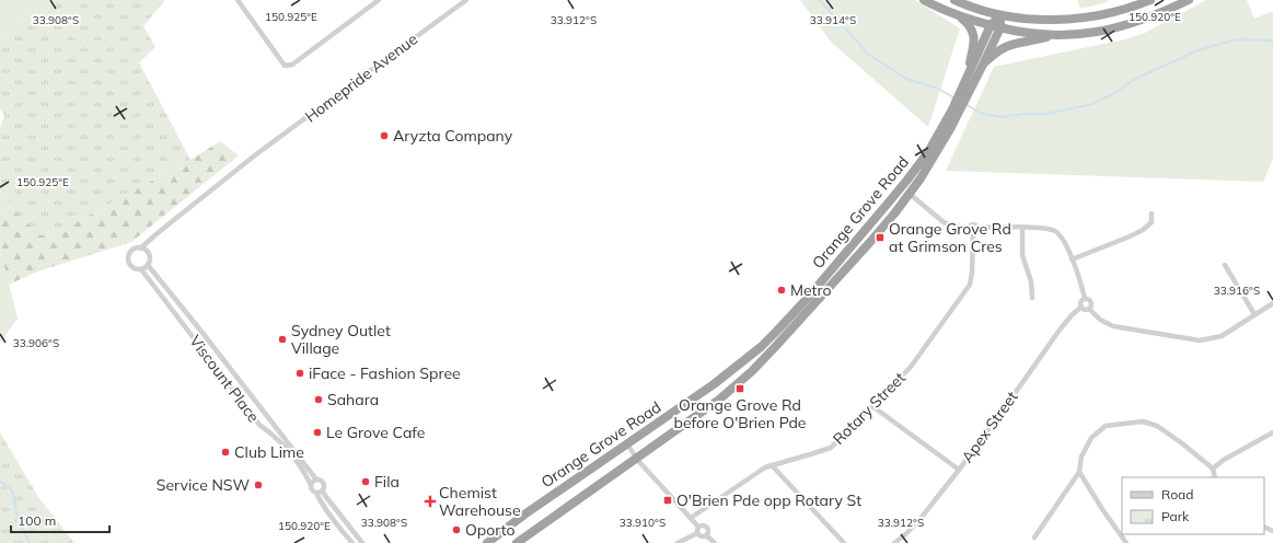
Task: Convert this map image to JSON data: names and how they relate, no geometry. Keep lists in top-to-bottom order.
{
  "streets": {
    "highway": ["Orange Grove Road"],
    "street": [
      "Homepride Avenue",
      "Viscount Place",
      "Rotary Street",
      "Apex Street"
    ]
  },
  "crossings": [
    ["Homepride Avenue", "Viscount Place"]
  ],
  "places": {
    "other": [
      "Aryzta Company",
      "Metro",
      "Sydney Outlet Village",
      "iFace - Fashion Spree",
      "Sahara",
      "Le Grove Cafe",
      "Club Lime",
      "Fila",
      "Service NSW",
      "Oporto"
    ],
    "transit": ["Orange Grove Rd at Grimson Cres", "Orange Grove Rd before O'Brien Pde", "O'Brien Pde opp Rotary St"],
    "health": ["Chemist Warehouse"]
  },
  "legend": ["Road", "Park"],
  "scale_bar": "100 m",
  "coordinates": [
    "150.925°E",
    "150.920°E",
    "33.908°S",
    "33.912°S",
    "33.914°S",
    "33.916°S",
    "33.906°S",
    "33.910°S"
  ]
}
